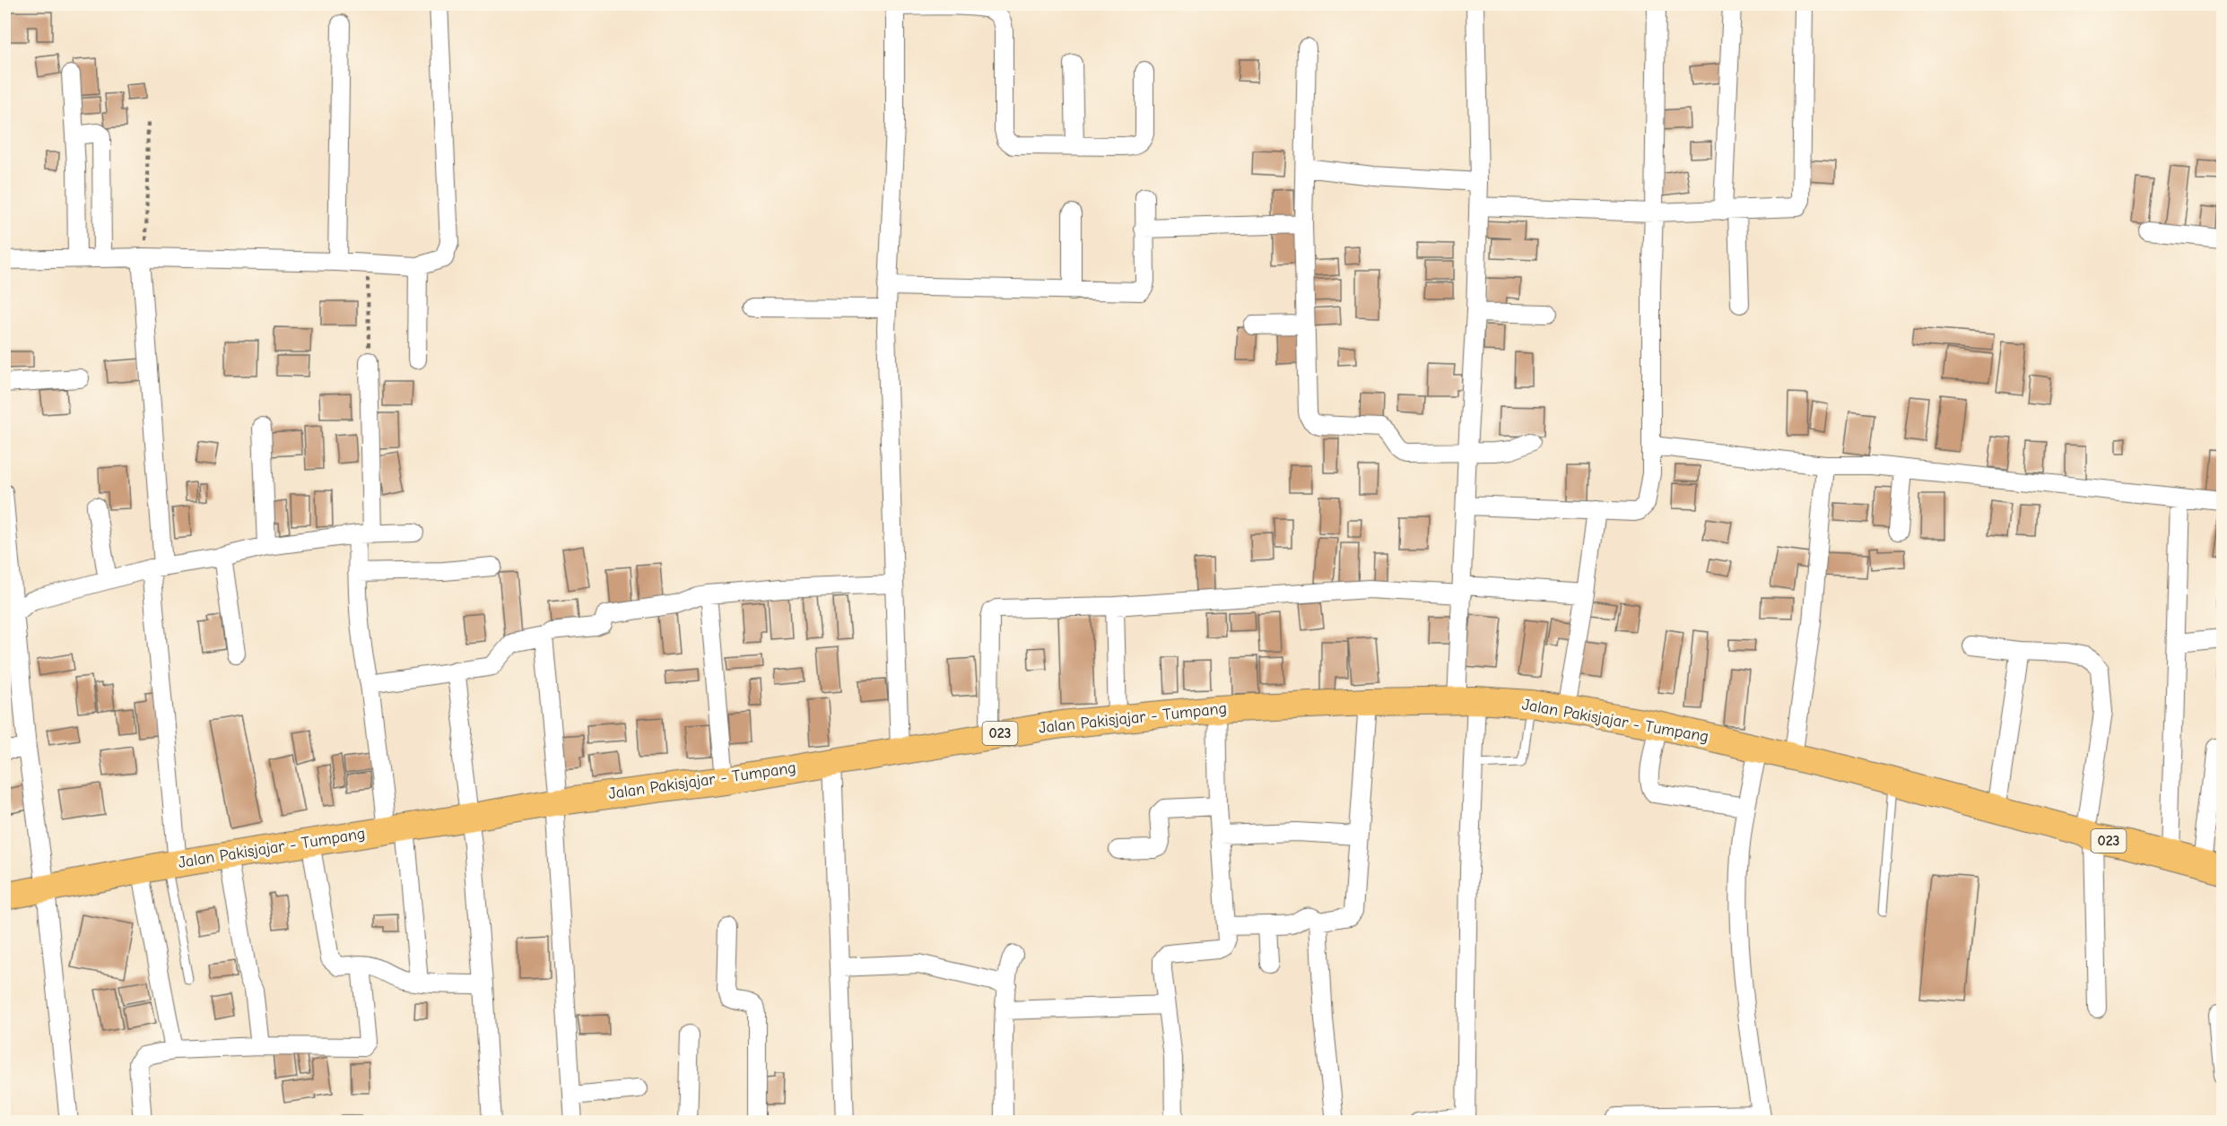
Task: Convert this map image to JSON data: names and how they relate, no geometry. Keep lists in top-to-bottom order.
{
  "streets": {
    "main road": ["Jalan Pakisjajar - Tumpang", "023"]
  }
}
